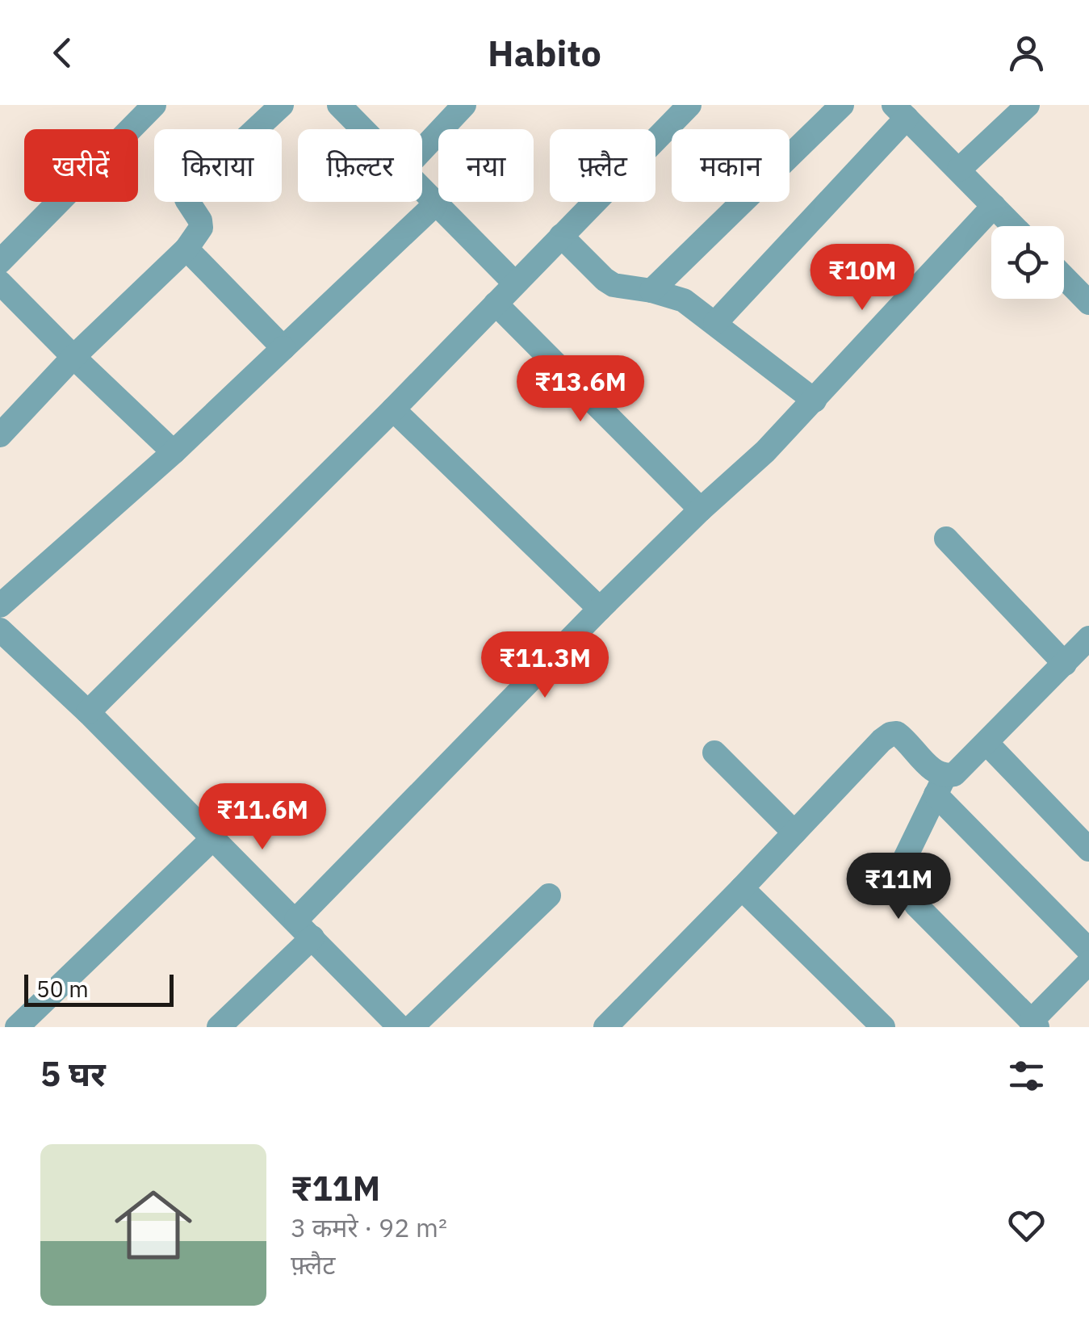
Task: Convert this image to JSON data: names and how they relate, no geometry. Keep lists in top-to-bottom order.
{
  "scale_bar": "50 m",
  "page": {
    "header": "Habito",
    "chip": [
      "खरीदें",
      "किराया",
      "फ़िल्टर",
      "नया",
      "फ़्लैट",
      "मकान"
    ],
    "price": [
      "₹10M",
      "₹13.6M",
      "₹11.3M",
      "₹11.6M",
      "₹11M"
    ],
    "scale": "50 m",
    "heading": "5 घर",
    "list": [
      {
        "name": "₹11M",
        "note": "3 कमरे · 92 m² · फ़्लैट"
      }
    ]
  }
}
